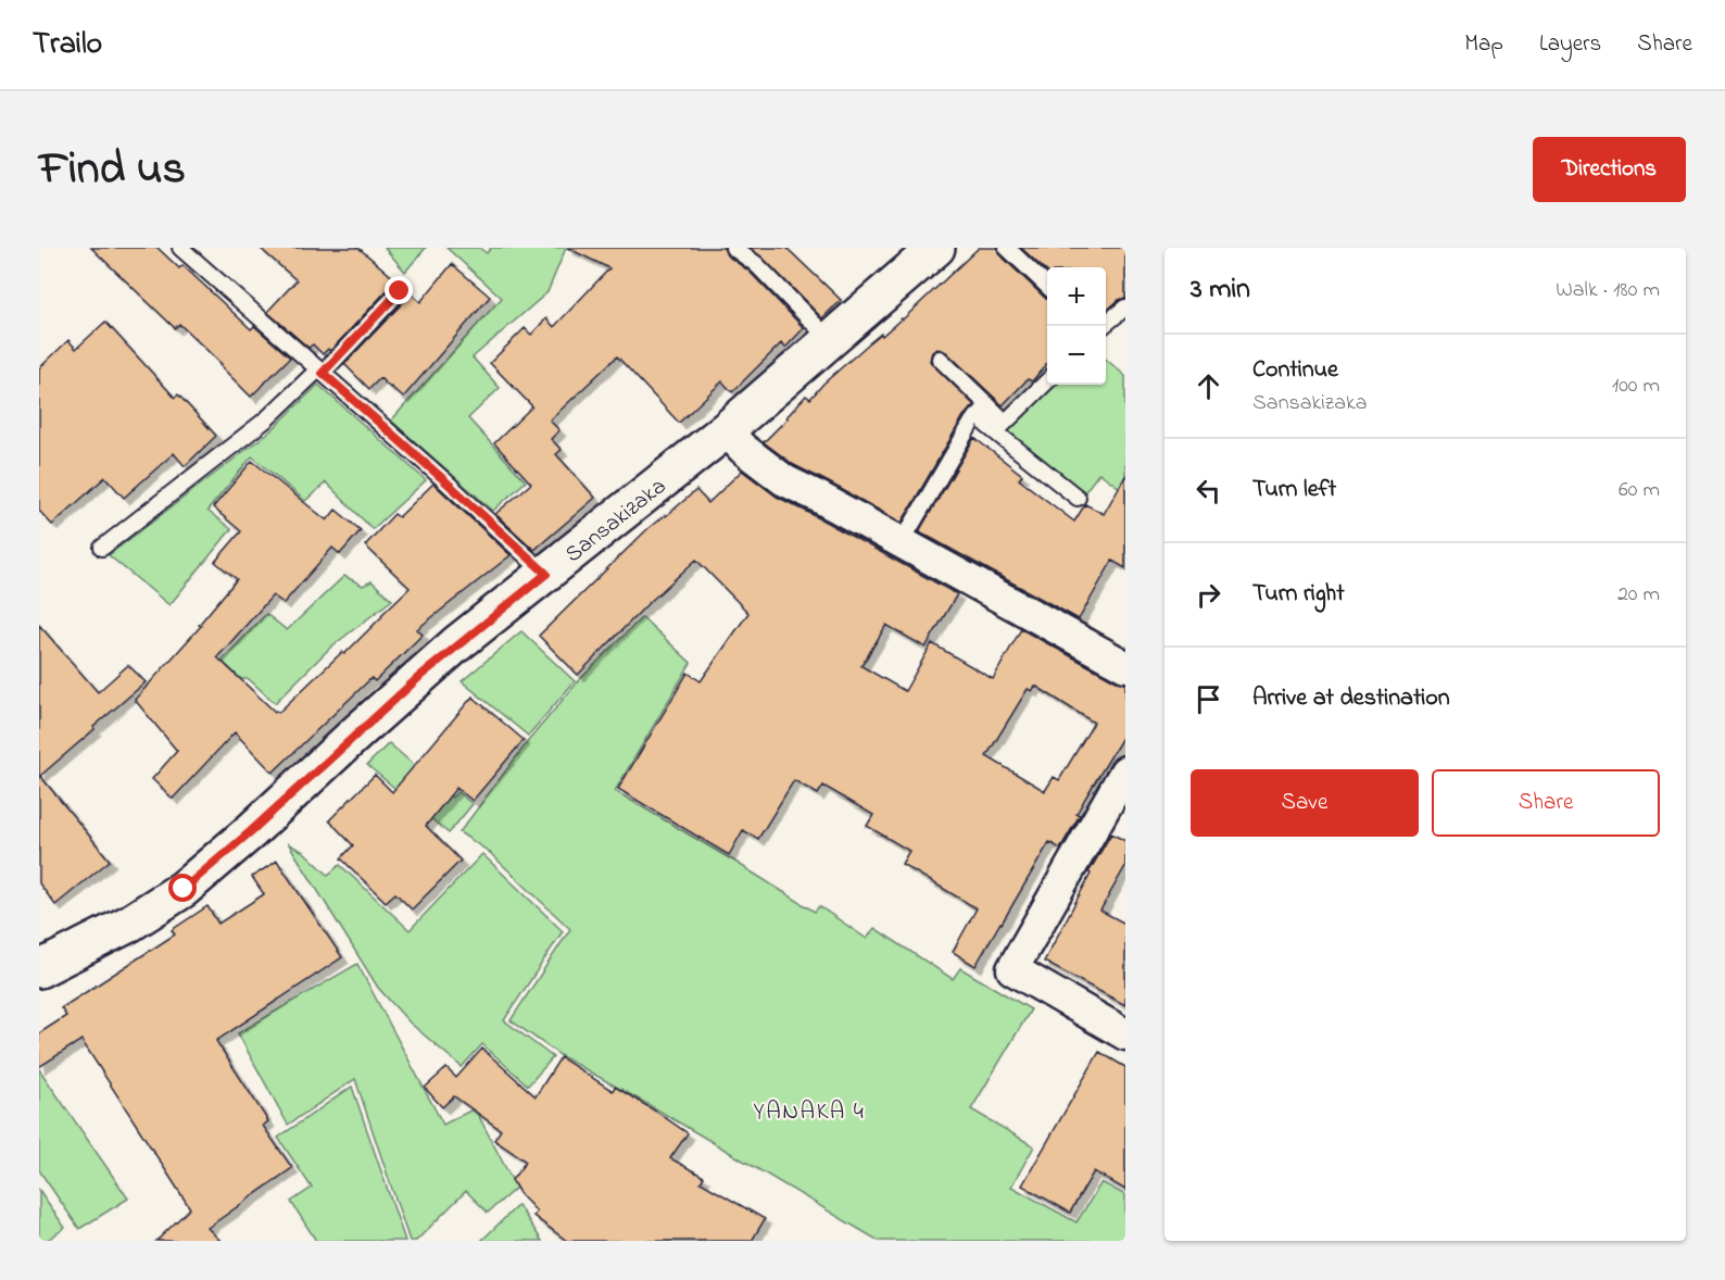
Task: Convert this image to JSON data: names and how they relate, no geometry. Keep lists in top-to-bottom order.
{
  "streets": {
    "main road": ["Sansakizaka"]
  },
  "districts": ["YANAKA 4"],
  "page": {
    "header": "Trailo",
    "nav": ["Map", "Layers", "Share"],
    "title": "Find us",
    "buttons": [
      "Directions",
      ["Save", "Share"]
    ],
    "heading": ["3 min", "Walk · 180 m"],
    "map_buttons": ["+", "−"],
    "list": [
      ["Continue", "Sansakizaka", "100 m"],
      ["Turn left", "60 m"],
      ["Turn right", "20 m"],
      "Arrive at destination"
    ]
  }
}
